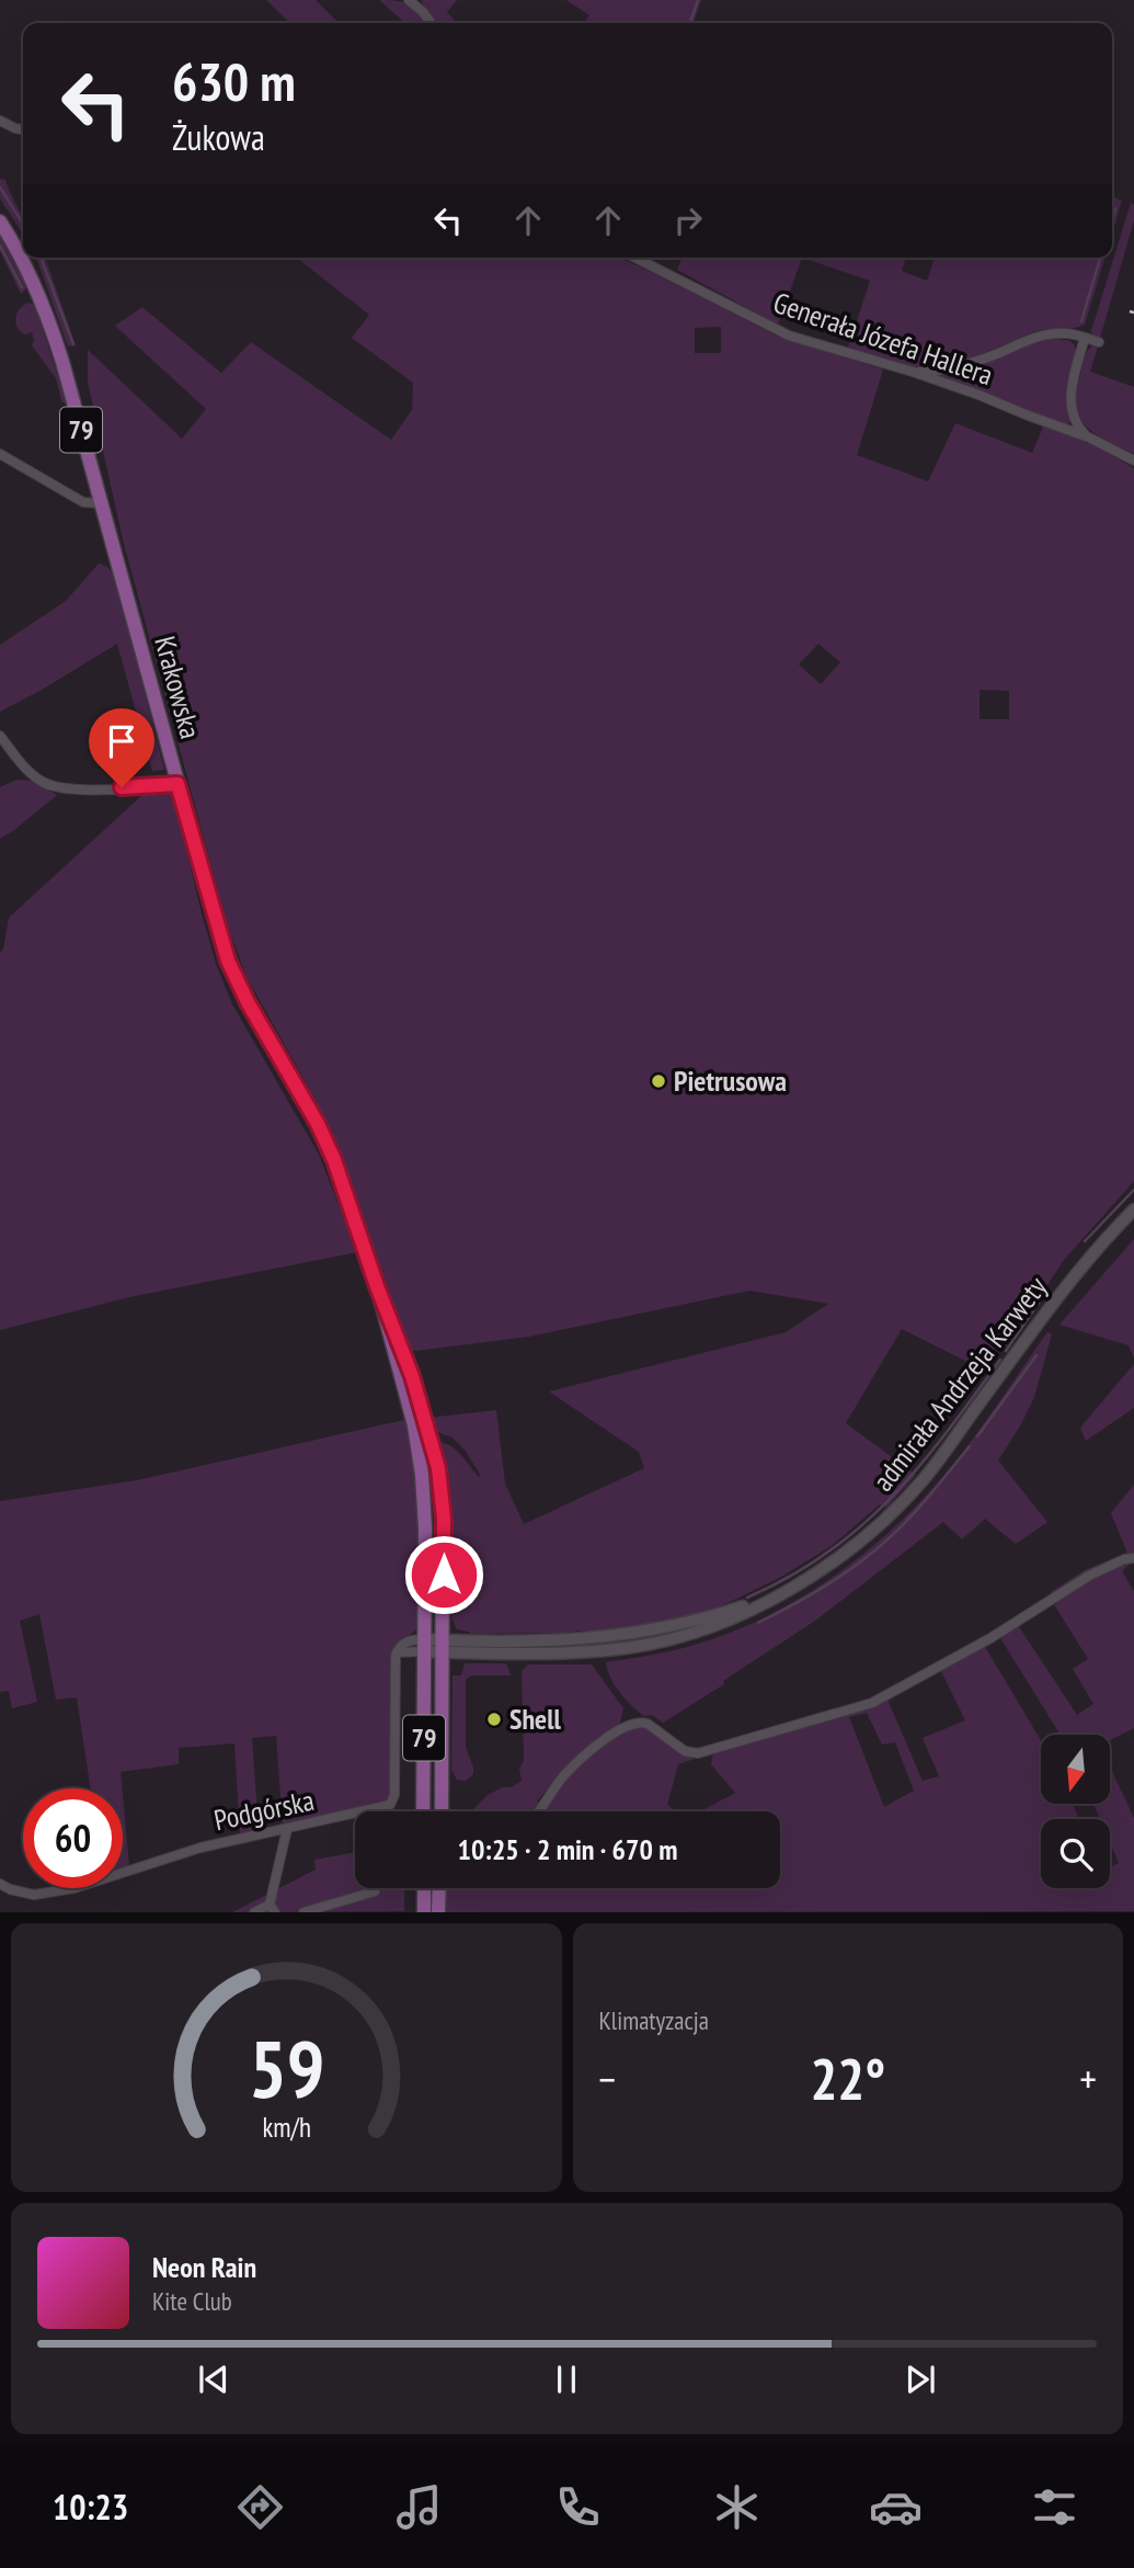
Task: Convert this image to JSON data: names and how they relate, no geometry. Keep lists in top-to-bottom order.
{
  "streets": {
    "main road": ["79", "Krakowska", "admirała Andrzeja Karwety"],
    "street": ["Generała Józefa Hallera", "Podgórska"]
  },
  "crossings": [
    ["Krakowska", "admirała Andrzeja Karwety"],
    ["Krakowska", "Podgórska"],
    ["admirała Andrzeja Karwety", "Podgórska"]
  ],
  "places": ["Pietrusowa", "Shell"],
  "north": "bottom",
  "page": {
    "turn": ["630 m", "Żukowa"],
    "limit": "60",
    "trip": "10:25 · 2 min · 670 m",
    "tile": "Klimatyzacja",
    "heat": ["−", "22°", "+"],
    "song": ["Neon Rain", "Kite Club"],
    "tabs": "10:23",
    "gauge": ["59", "km/h"]
  }
}
